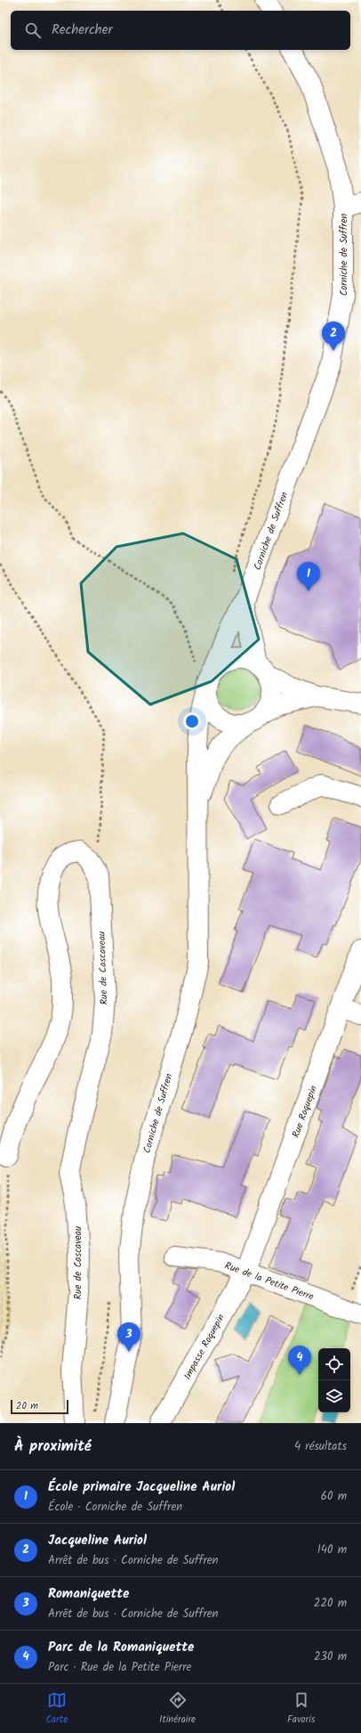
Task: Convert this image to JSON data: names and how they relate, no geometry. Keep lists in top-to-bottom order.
{
  "streets": {
    "street": [
      "Corniche de Suffren",
      "Rue de Cascaveau",
      "Rue Roquepin",
      "Rue de la Petite Pierre",
      "Impasse Roquepin"
    ]
  },
  "crossings": [
    ["Rue Roquepin", "Rue de la Petite Pierre"],
    ["Rue Roquepin", "Impasse Roquepin"],
    ["Rue de la Petite Pierre", "Impasse Roquepin"]
  ],
  "scale_bar": "20 m",
  "page": {
    "search": "Rechercher",
    "pins": [
      "2",
      "1",
      "3",
      "4"
    ],
    "scale": "20 m",
    "heading": ["À proximité", "4 résultats"],
    "list": [
      {
        "mark": "1",
        "name": "École primaire Jacqueline Auriol",
        "note": "École · Corniche de Suffren",
        "value": "60 m"
      },
      {
        "mark": "2",
        "name": "Jacqueline Auriol",
        "note": "Arrêt de bus · Corniche de Suffren",
        "value": "140 m"
      },
      {
        "mark": "3",
        "name": "Romaniquette",
        "note": "Arrêt de bus · Corniche de Suffren",
        "value": "220 m"
      },
      {
        "mark": "4",
        "name": "Parc de la Romaniquette",
        "note": "Parc · Rue de la Petite Pierre",
        "value": "230 m"
      }
    ],
    "nav": ["Carte", "Itinéraire", "Favoris"]
  }
}
